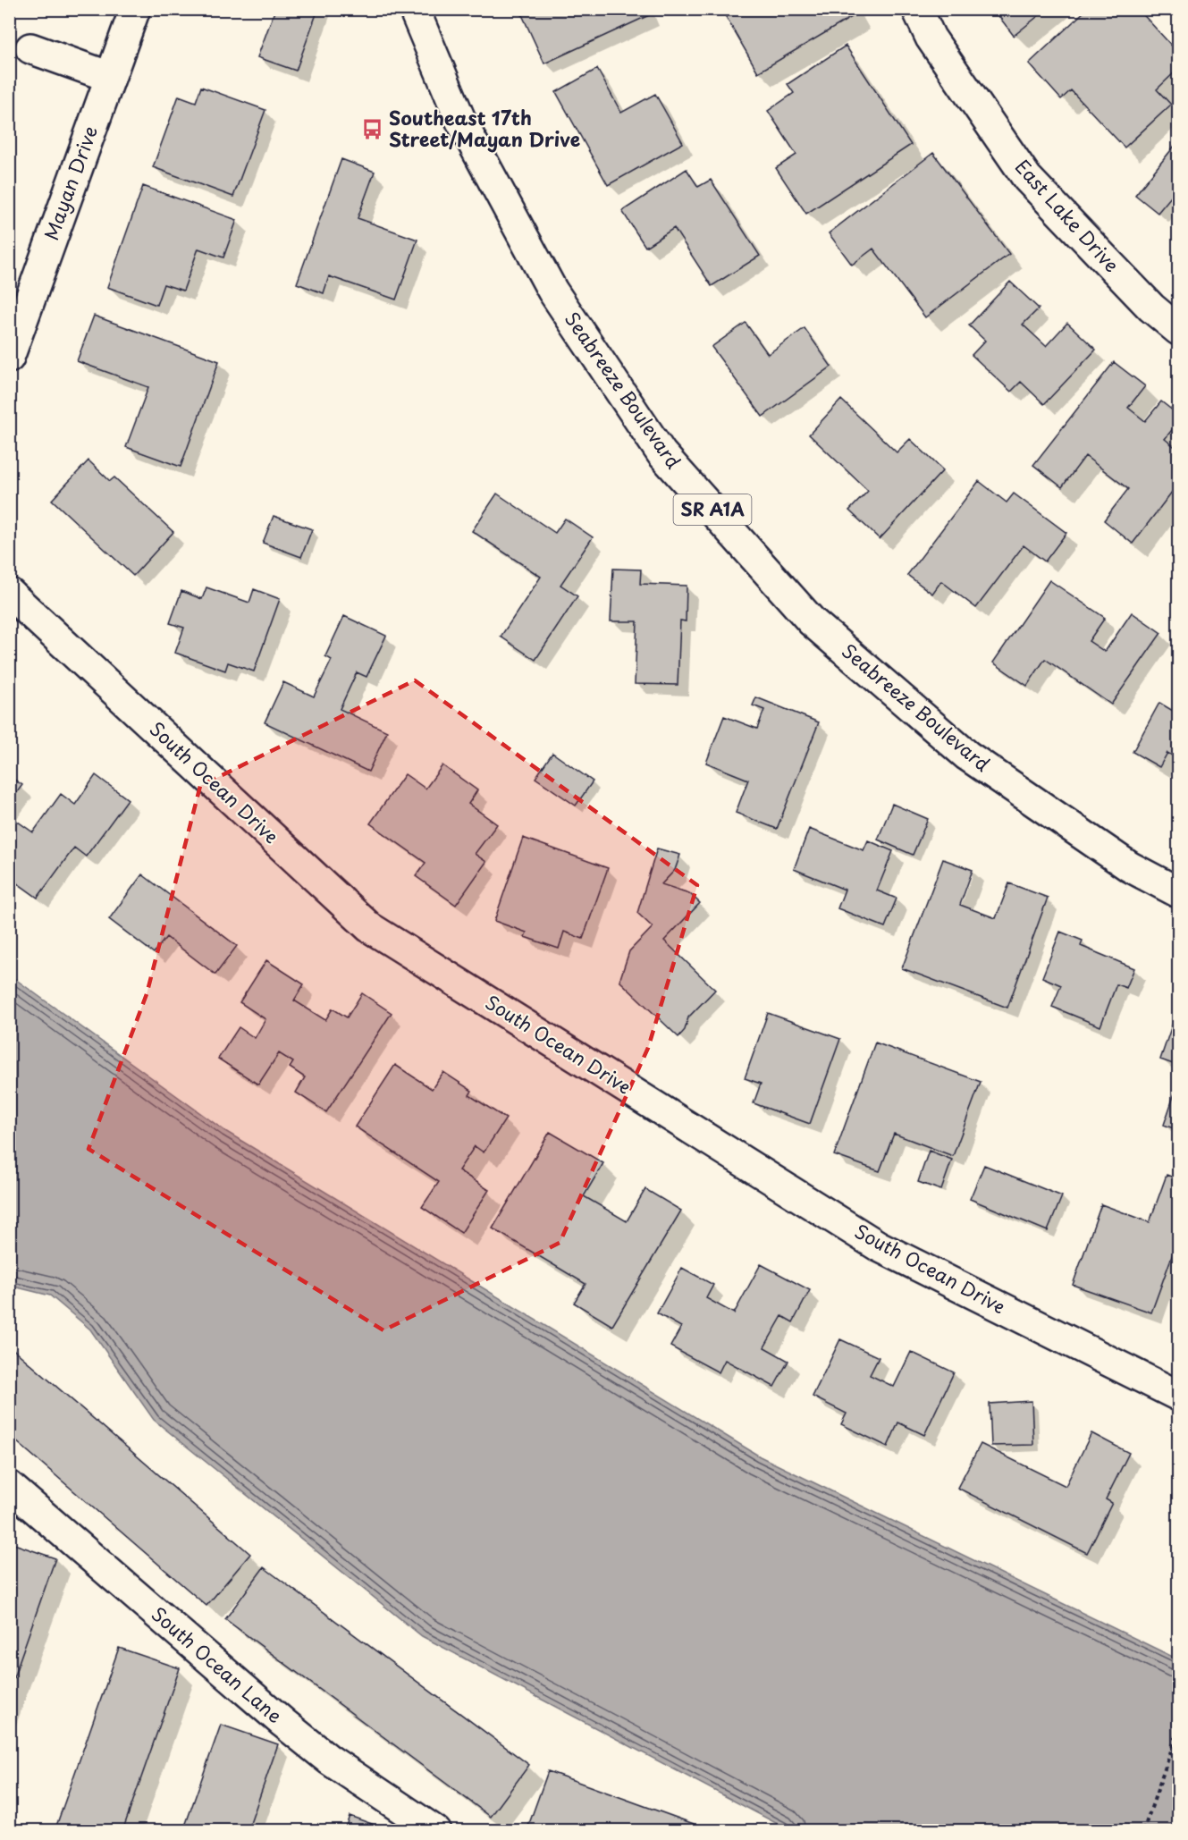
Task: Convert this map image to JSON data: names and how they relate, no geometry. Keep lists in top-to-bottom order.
{
  "streets": {
    "street": [
      "Mayan Drive",
      "East Lake Drive",
      "Seabreeze Boulevard",
      "SR A1A",
      "South Ocean Drive",
      "South Ocean Lane"
    ]
  },
  "places": {
    "bus stop": ["Southeast 17th Street/Mayan Drive"]
  }
}
